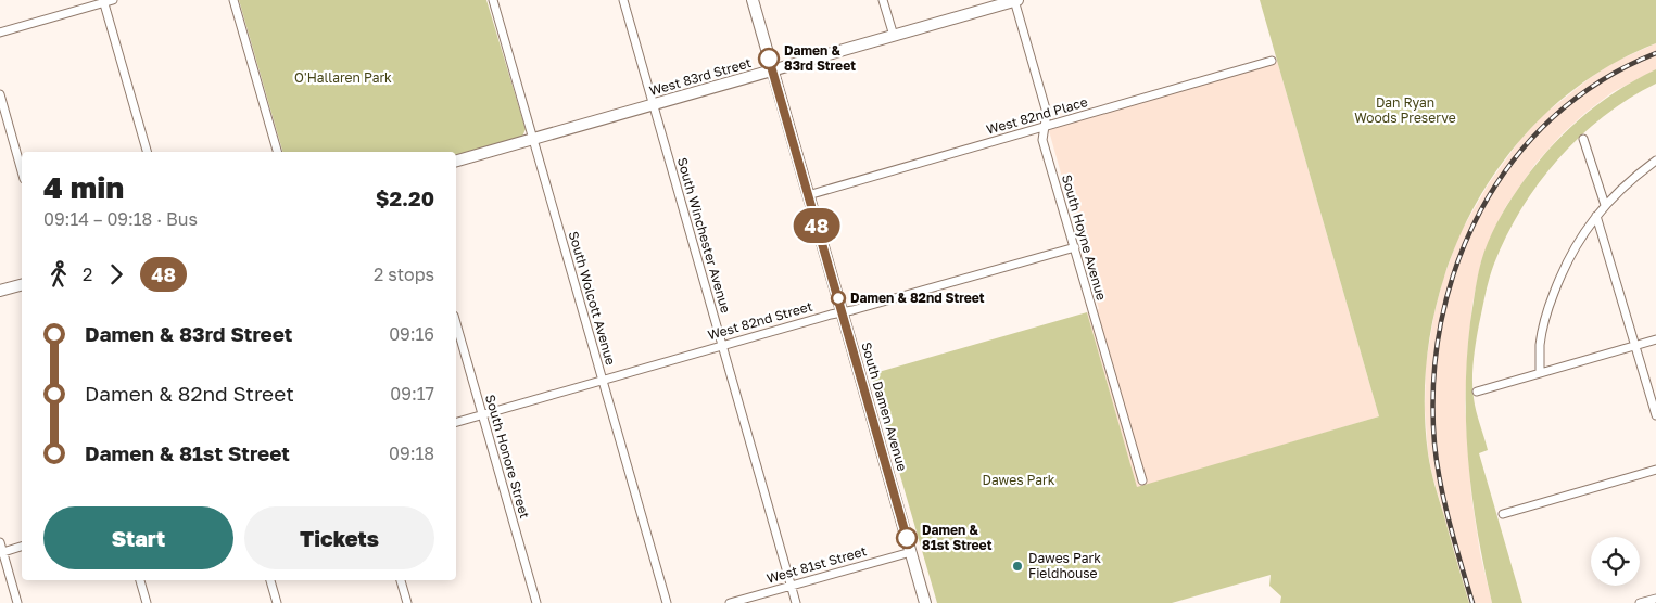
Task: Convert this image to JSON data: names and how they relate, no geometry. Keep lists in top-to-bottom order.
{
  "streets": {
    "street": [
      "West 83rd Street",
      "West 82nd Place",
      "South Winchester Avenue",
      "South Hoyne Avenue",
      "South Wolcott Avenue",
      "West 82nd Street",
      "South Damen Avenue",
      "South Honore Street",
      "West 81st Street"
    ]
  },
  "crossings": [
    ["West 83rd Street", "South Winchester Avenue"],
    ["West 83rd Street", "South Hoyne Avenue"],
    ["West 83rd Street", "South Wolcott Avenue"],
    ["West 83rd Street", "South Damen Avenue"],
    ["West 82nd Place", "South Hoyne Avenue"],
    ["West 82nd Place", "South Damen Avenue"],
    ["South Winchester Avenue", "West 82nd Street"],
    ["South Winchester Avenue", "West 81st Street"],
    ["South Hoyne Avenue", "West 82nd Street"],
    ["South Wolcott Avenue", "West 82nd Street"],
    ["West 82nd Street", "South Damen Avenue"],
    ["West 82nd Street", "South Honore Street"],
    ["South Damen Avenue", "West 81st Street"]
  ],
  "parks": ["O'Hallaren Park", "Dan Ryan Woods Preserve", "Dawes Park"],
  "places": [
    "Damen & 83rd Street",
    "Damen & 82nd Street",
    "Damen & 81st Street",
    "Dawes Park Fieldhouse"
  ],
  "lines": ["bus line 48"],
  "page": {
    "on_map": "48",
    "heading": ["4 min", "09:14 – 09:18 · Bus", "$2.20"],
    "legs": ["2", "48", "2 stops"],
    "list": [
      {
        "name": "Damen & 83rd Street",
        "value": "09:16"
      },
      {
        "name": "Damen & 82nd Street",
        "value": "09:17"
      },
      {
        "name": "Damen & 81st Street",
        "value": "09:18"
      }
    ],
    "buttons": ["Start", "Tickets"]
  }
}
